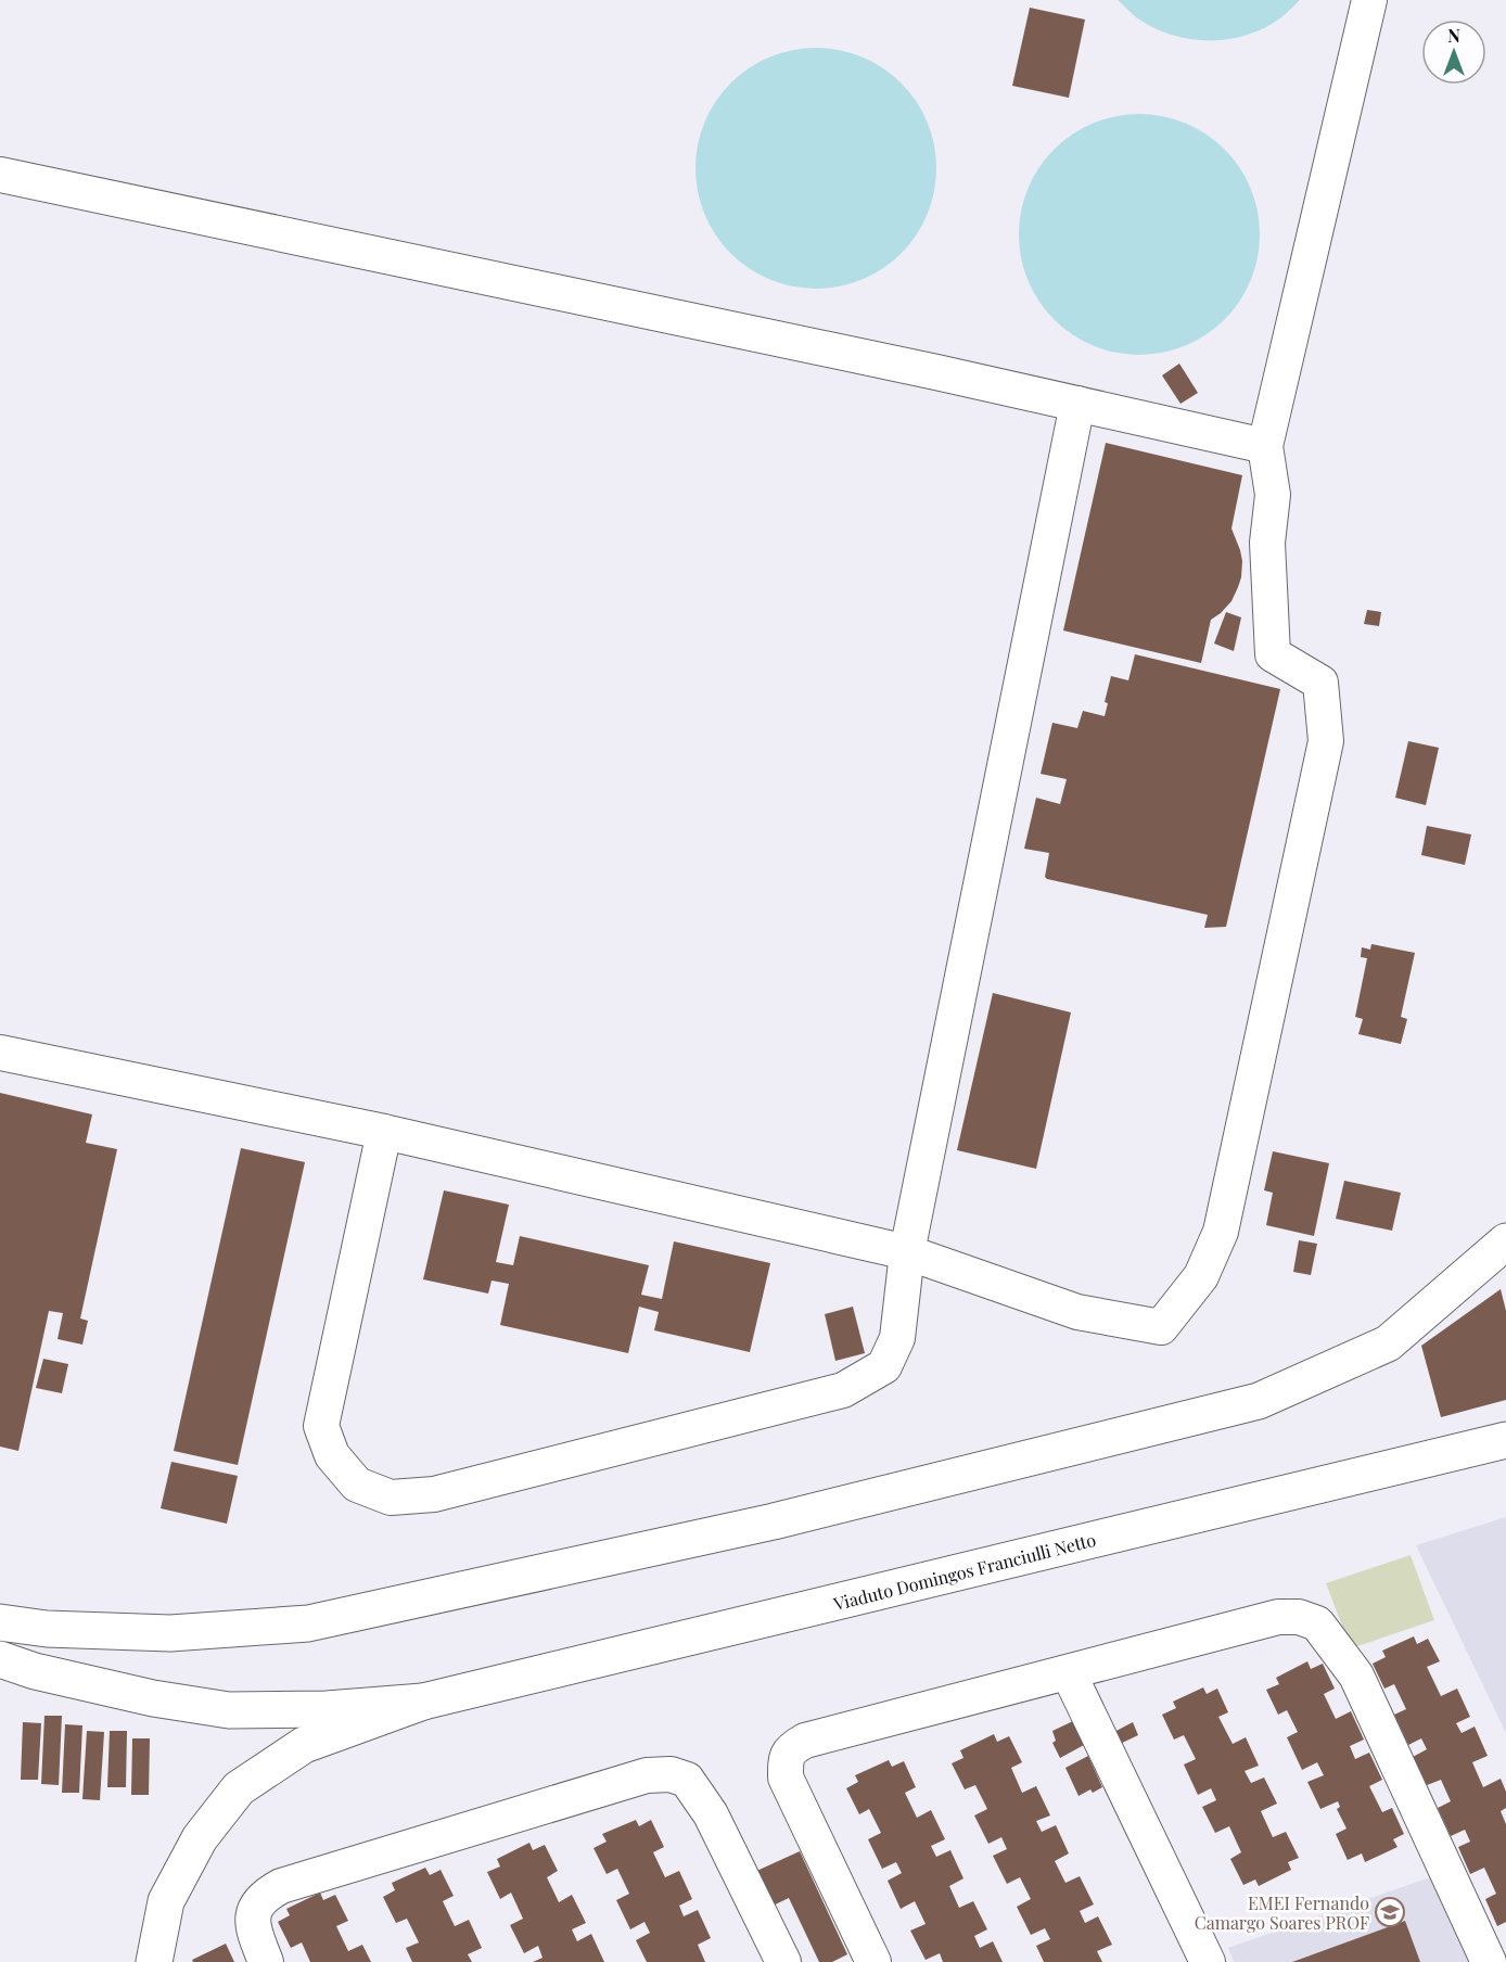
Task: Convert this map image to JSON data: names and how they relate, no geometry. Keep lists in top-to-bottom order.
{
  "streets": {
    "main road": ["Viaduto Domingos Franciulli Netto"]
  },
  "places": {
    "school or university": ["EMEI Fernando Camargo Soares PROF"]
  },
  "north": "top"
}
